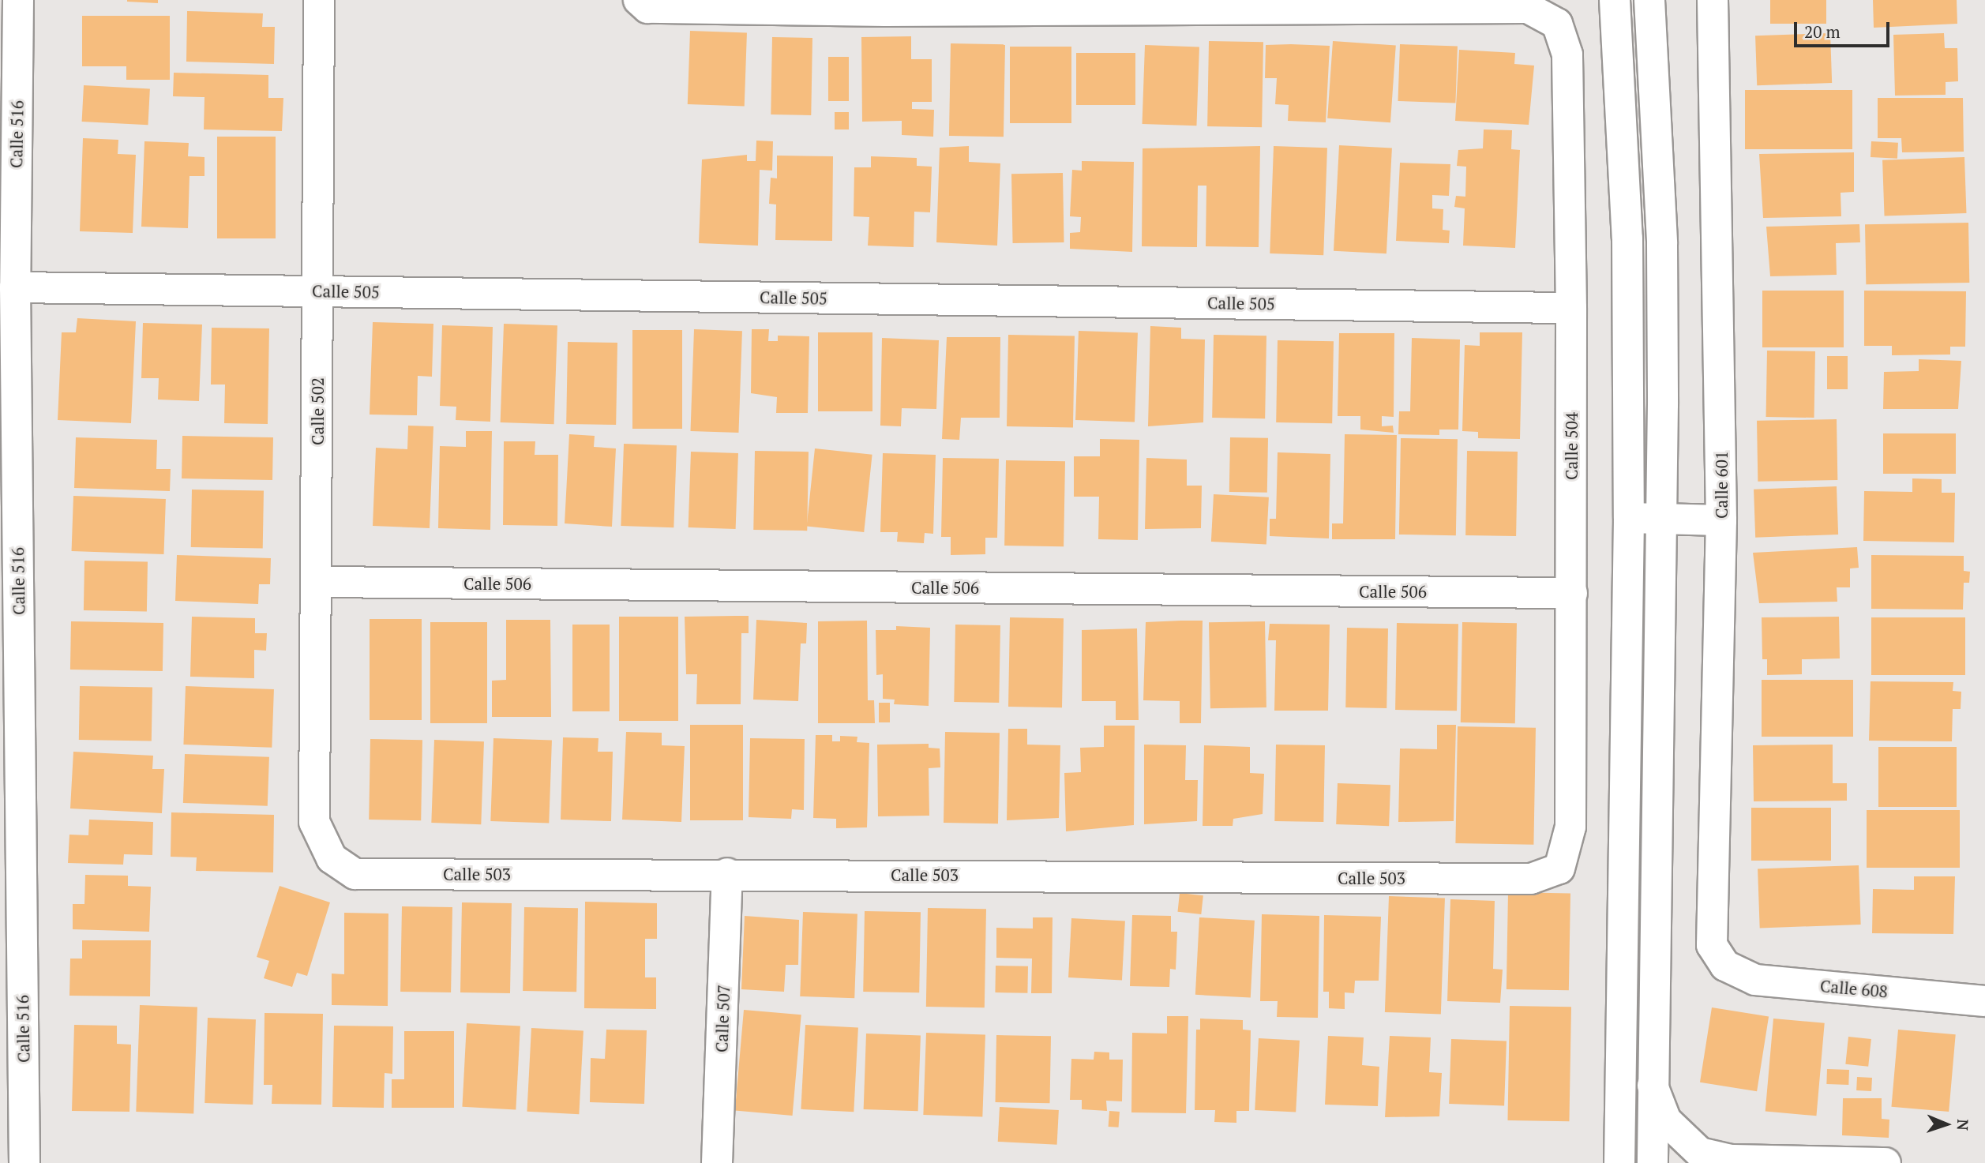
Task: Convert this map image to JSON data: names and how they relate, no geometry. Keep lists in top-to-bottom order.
{
  "streets": {
    "street": [
      "Calle 516",
      "Calle 505",
      "Calle 502",
      "Calle 504",
      "Calle 601",
      "Calle 506",
      "Calle 503",
      "Calle 608",
      "Calle 507"
    ]
  },
  "crossings": [
    ["Calle 516", "Calle 505"],
    ["Calle 505", "Calle 502"],
    ["Calle 505", "Calle 504"],
    ["Calle 502", "Calle 506"],
    ["Calle 502", "Calle 503"],
    ["Calle 504", "Calle 506"],
    ["Calle 504", "Calle 503"],
    ["Calle 601", "Calle 608"],
    ["Calle 503", "Calle 507"]
  ],
  "scale_bar": "20 m",
  "north": "right"
}
